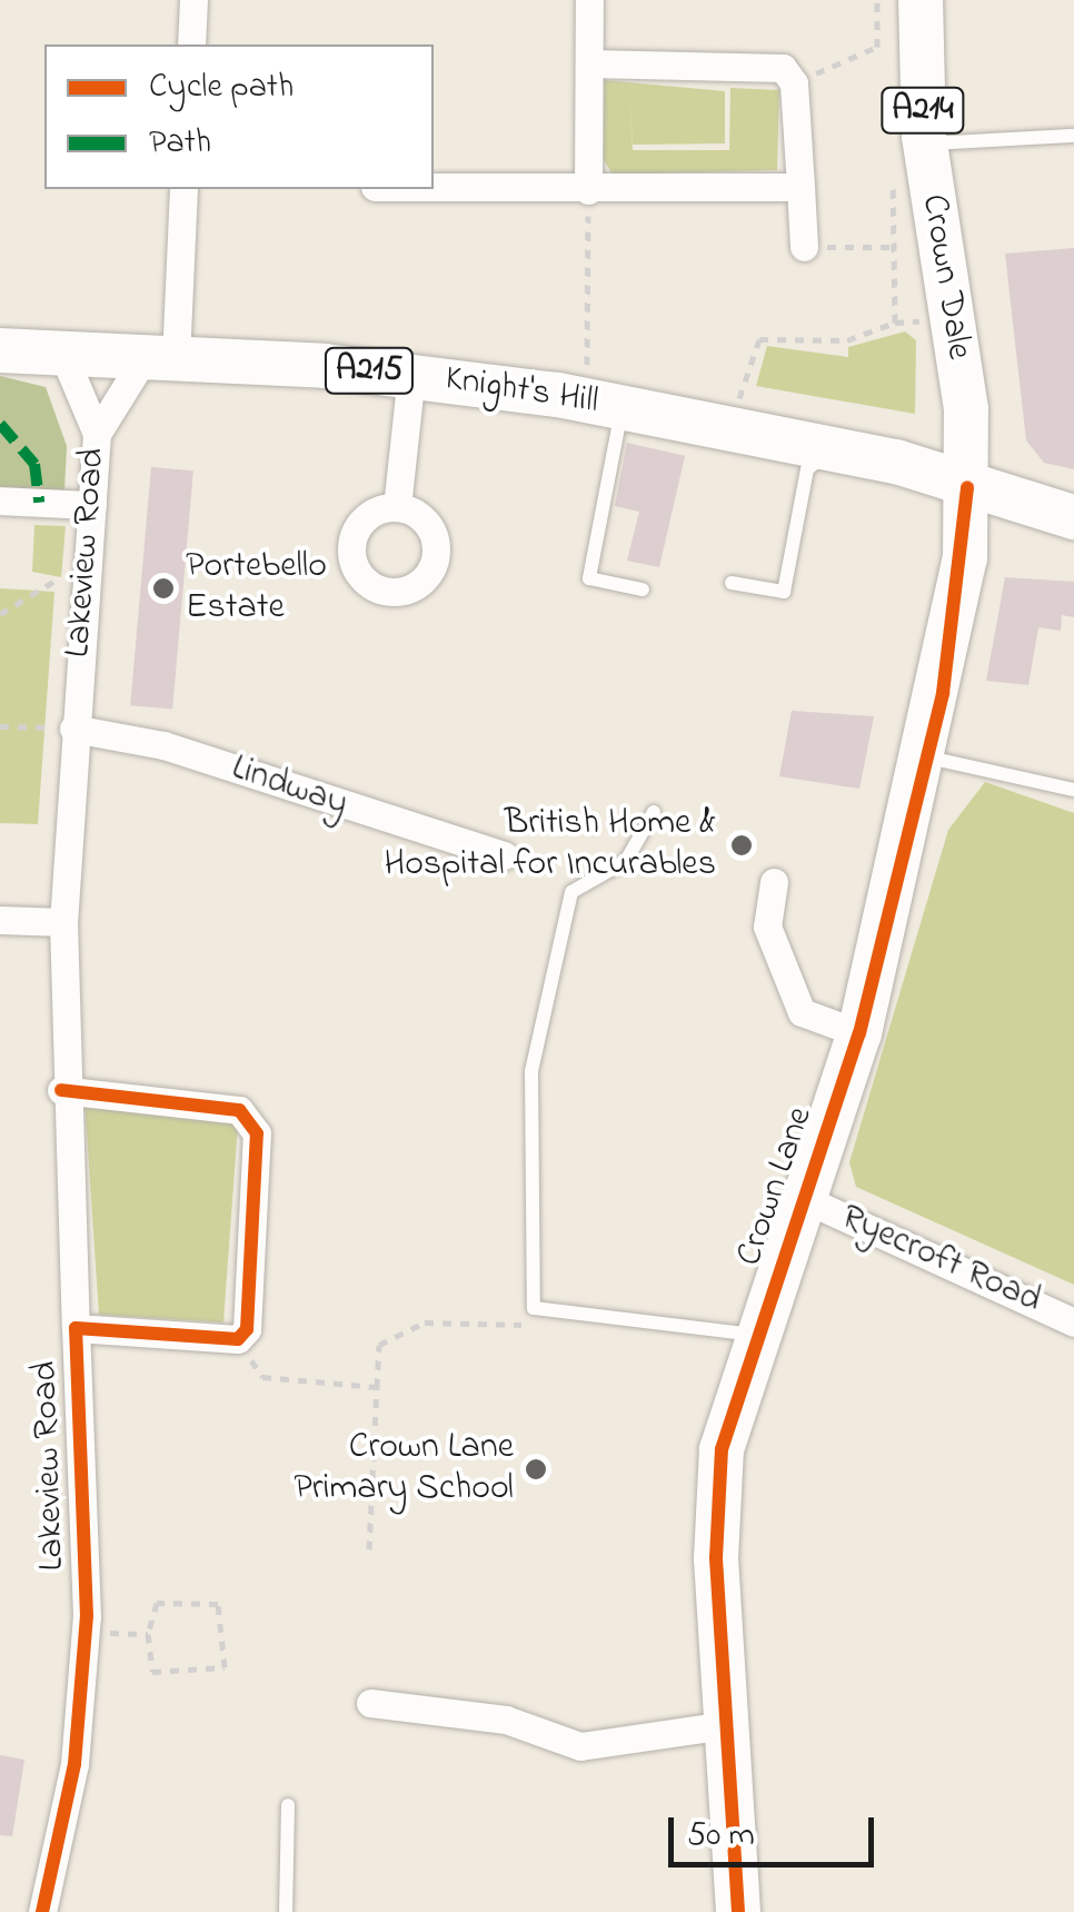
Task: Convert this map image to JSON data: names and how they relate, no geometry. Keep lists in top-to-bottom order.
{
  "streets": {
    "main road": [
      "A214",
      "Crown Dale",
      "A215",
      "Knight's Hill",
      "Crown Lane"
    ],
    "street": ["Lakeview Road", "Lindway", "Ryecroft Road"]
  },
  "crossings": [
    ["Crown Dale", "A215"],
    ["Crown Dale", "Knight's Hill"],
    ["Crown Dale", "Crown Lane"],
    ["A215", "Knight's Hill"],
    ["A215", "Crown Lane"],
    ["Knight's Hill", "Lakeview Road"],
    ["Knight's Hill", "Crown Lane"],
    ["Lakeview Road", "Lindway"],
    ["Crown Lane", "Ryecroft Road"]
  ],
  "places": ["Portebello Estate", "British Home & Hospital for Incurables", "Crown Lane Primary School"],
  "legend": ["Cycle path", "Path"],
  "scale_bar": "50 m"
}
